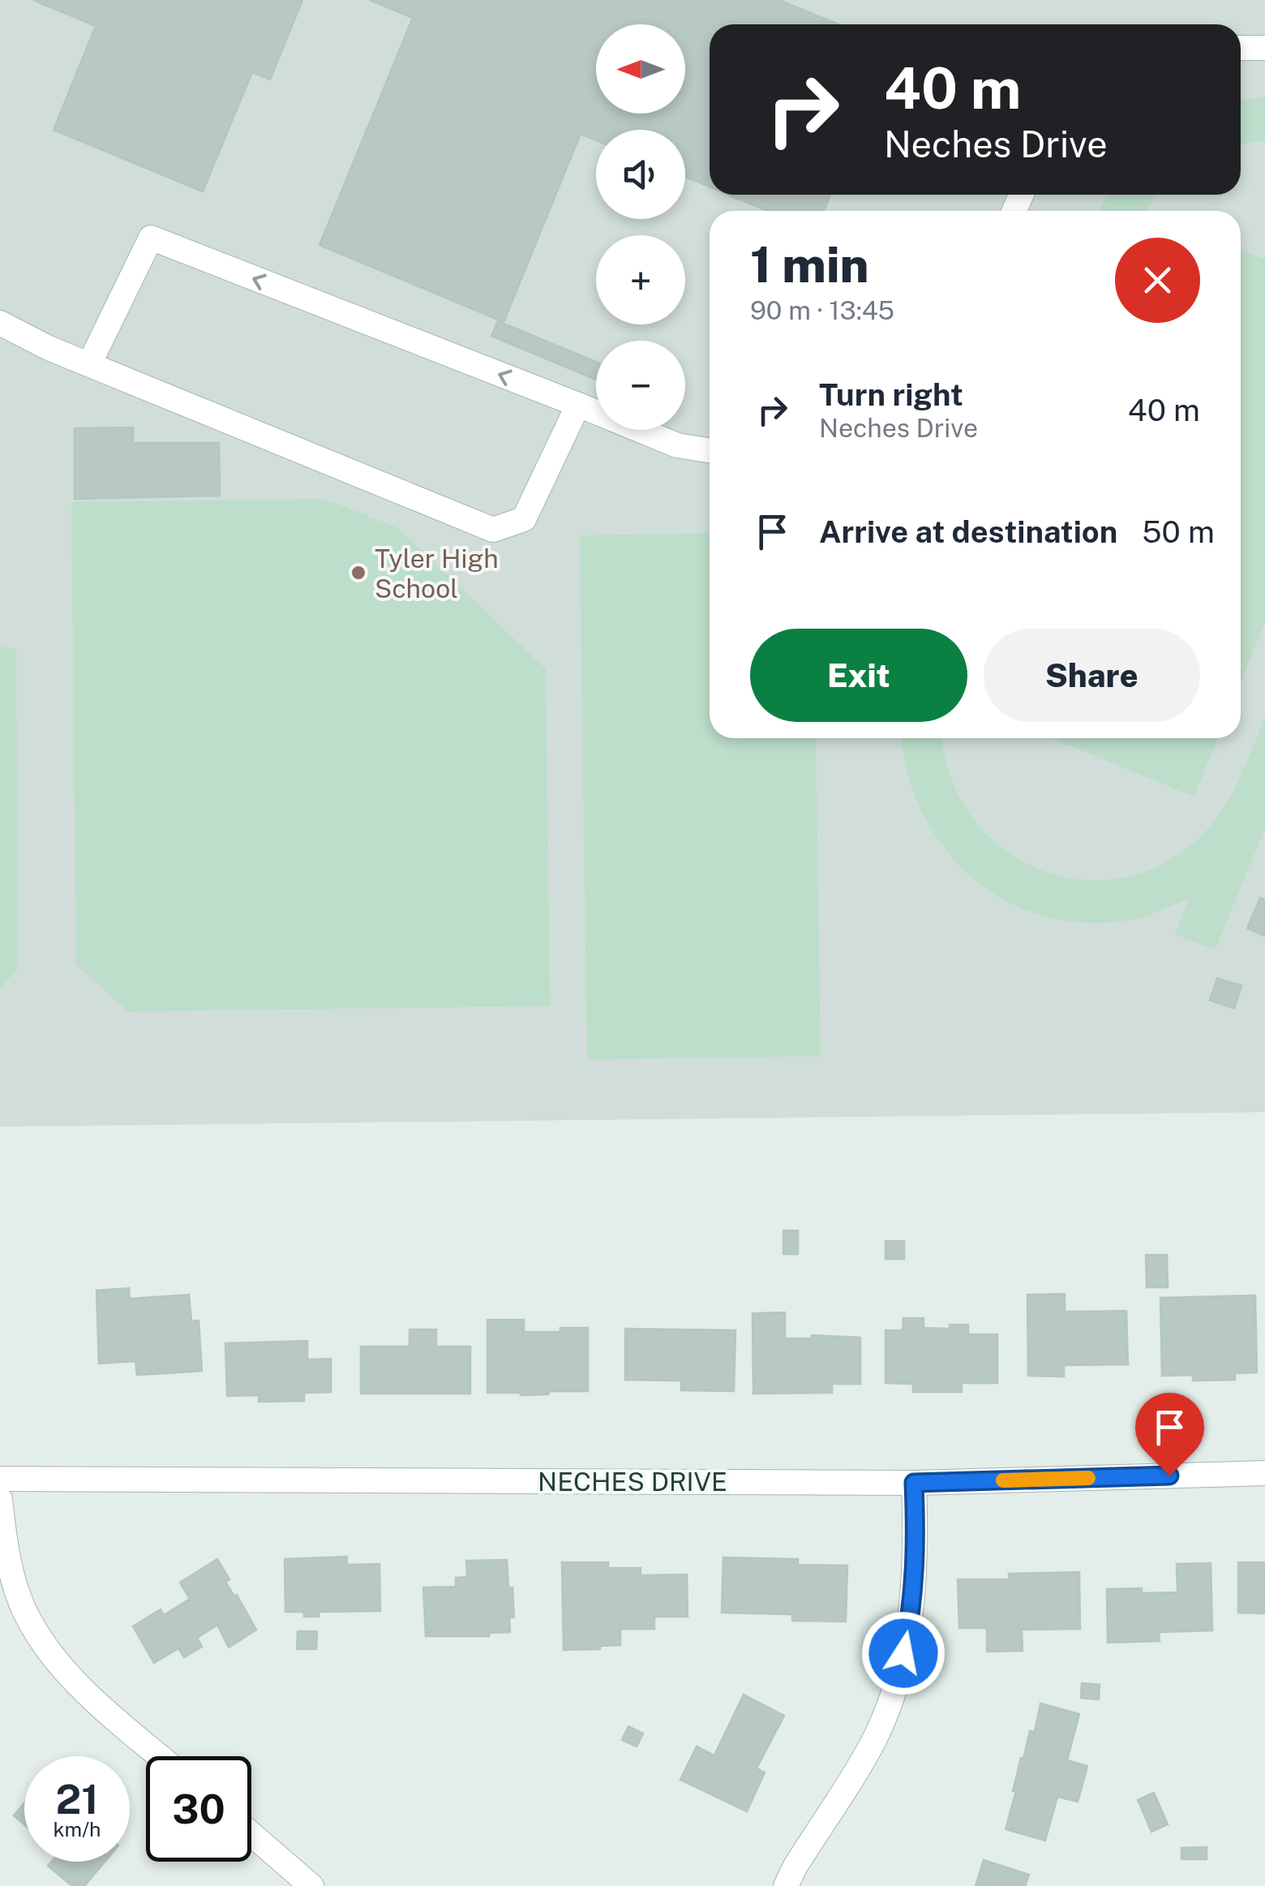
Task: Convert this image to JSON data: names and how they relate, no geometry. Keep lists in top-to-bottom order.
{
  "streets": {
    "street": ["NECHES DRIVE"]
  },
  "places": ["Tyler High School"],
  "north": "left",
  "page": {
    "map_buttons": ["+", "−"],
    "turn": ["40 m", "Neches Drive"],
    "heading": ["1 min", "90 m · 13:45"],
    "list": [
      {
        "name": "Turn right",
        "note": "Neches Drive",
        "value": "40 m"
      },
      {
        "name": "Arrive at destination",
        "value": "50 m"
      }
    ],
    "buttons": ["Exit", "Share"],
    "speed": "21 km/h",
    "limit": "30"
  }
}
